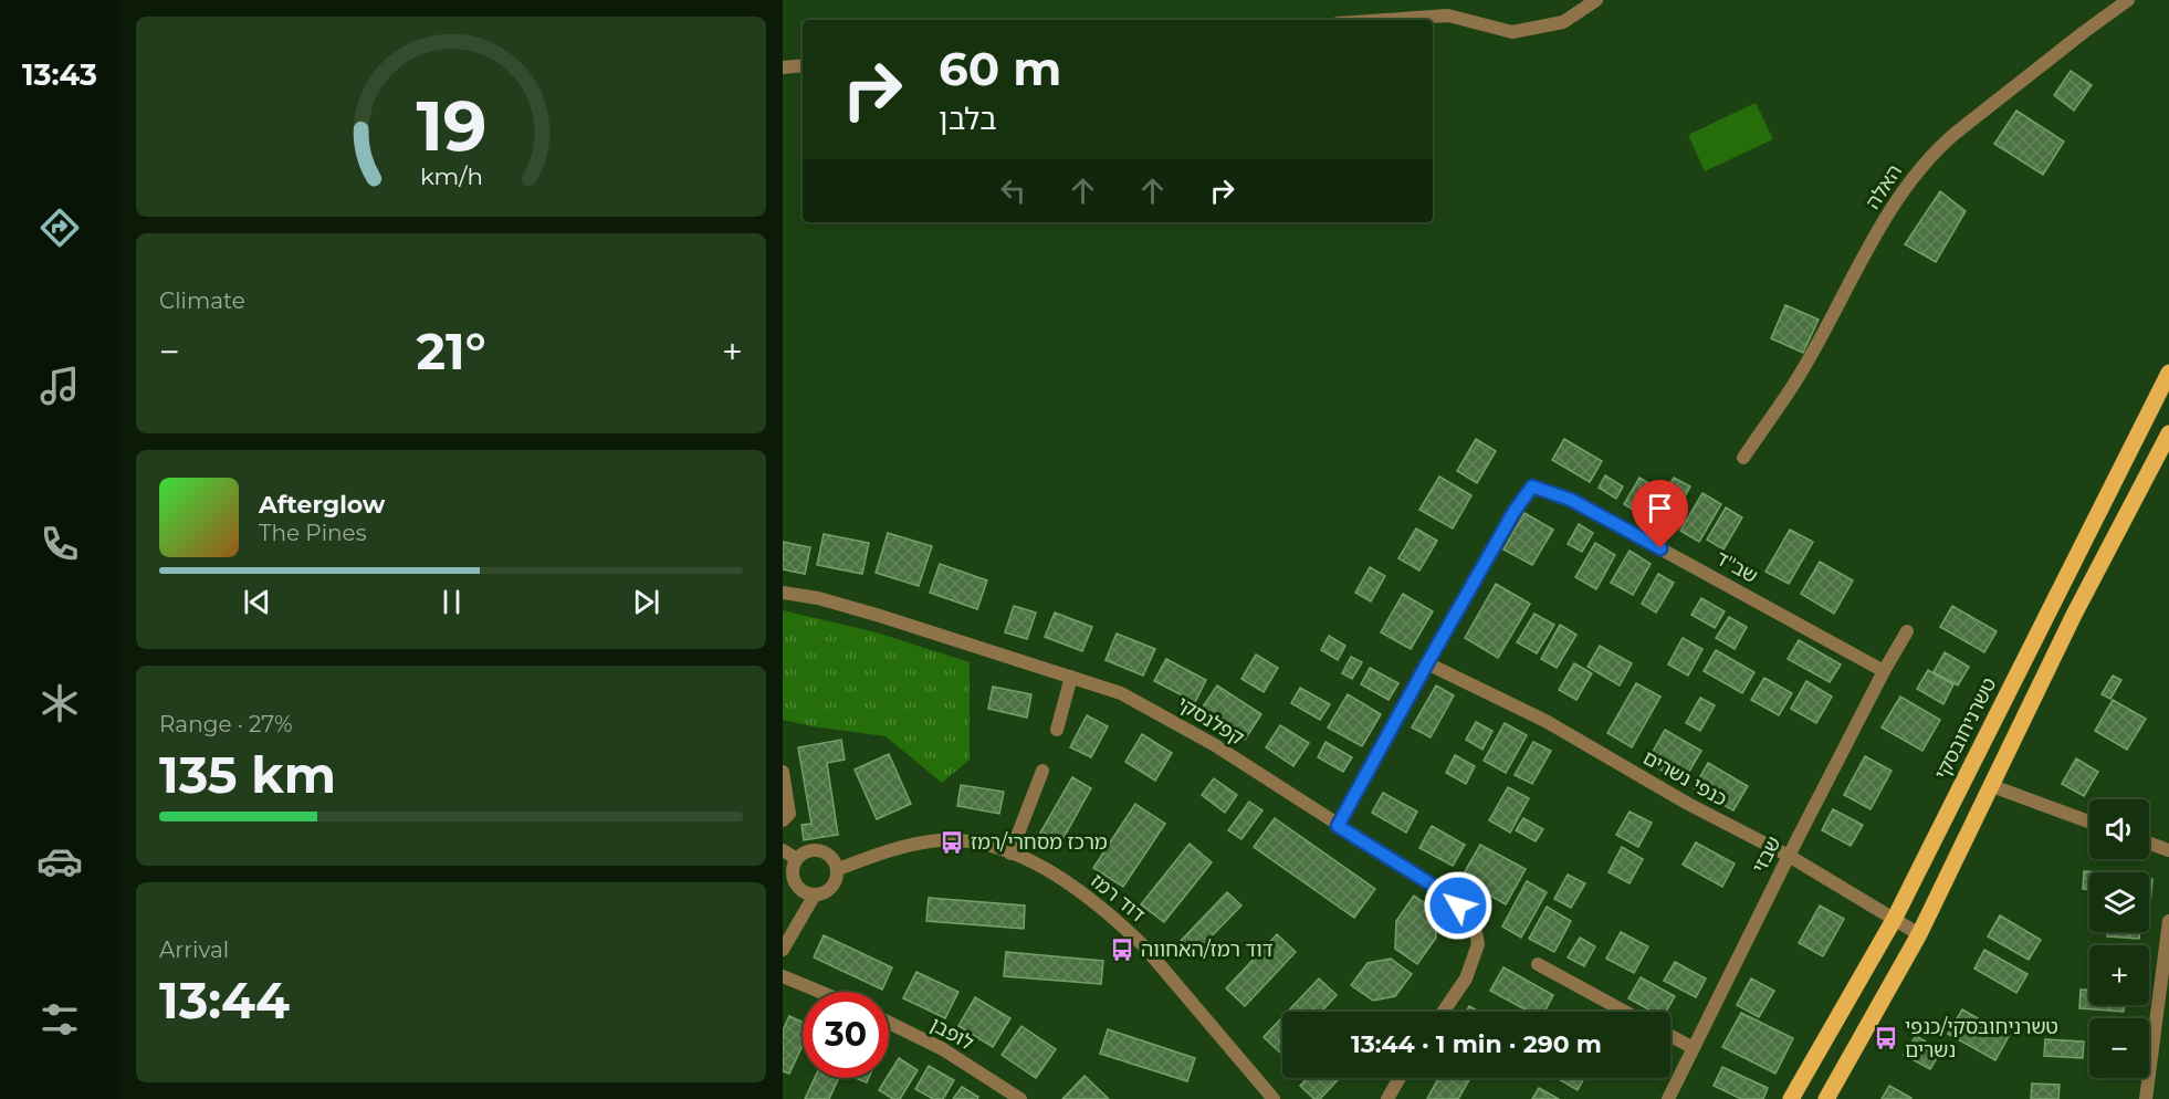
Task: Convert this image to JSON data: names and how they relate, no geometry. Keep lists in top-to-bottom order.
{
  "streets": {
    "main road": ["טשרניחובסקי"],
    "street": [
      "האלה",
      "שב''ד",
      "קפלנסקי",
      "כנפי נשרים",
      "שבזי",
      "דוד רמז",
      "לופבן"
    ]
  },
  "crossings": [
    ["שב''ד", "כנפי נשרים"],
    ["שב''ד", "שבזי"],
    ["טשרניחובסקי", "כנפי נשרים"],
    ["כנפי נשרים", "שבזי"]
  ],
  "places": {
    "bus stop": ["מרכז מסחרי/רמז", "דוד רמז/האחווה", "טשרניחובסקי/כנפי נשרים"]
  },
  "page": {
    "tabs": "13:43",
    "turn": ["60 m", "בלבן"],
    "tile": [
      "Climate",
      ["Range · 27%", "135 km"],
      ["Arrival", "13:44"]
    ],
    "heat": ["−", "21°", "+"],
    "song": ["Afterglow", "The Pines"],
    "map_buttons": ["+", "−"],
    "limit": "30",
    "trip": "13:44 · 1 min · 290 m",
    "gauge": ["19", "km/h"]
  }
}
